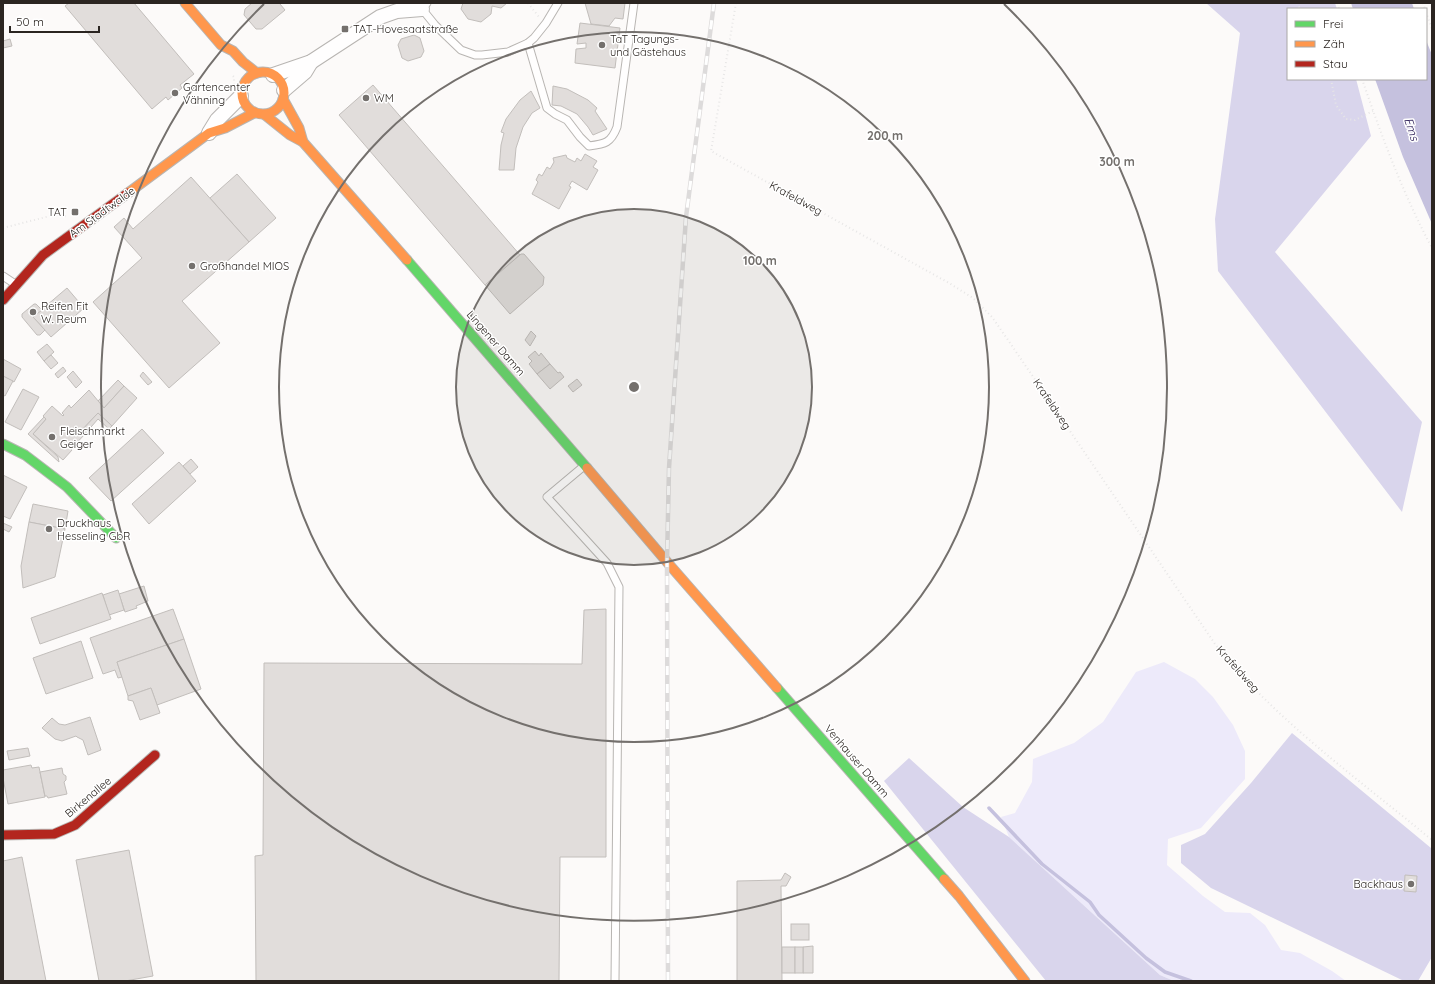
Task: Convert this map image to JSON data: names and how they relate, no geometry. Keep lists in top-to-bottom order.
{
  "streets": {
    "main road": [
      "Am Stadtwalde",
      "Lingener Damm",
      "Venhauser Damm",
      "Birkenallee"
    ],
    "path": ["Krafeldweg"]
  },
  "crossings": [
    ["Am Stadtwalde", "Lingener Damm"],
    ["Lingener Damm", "Venhauser Damm"]
  ],
  "water": ["Ems"],
  "places": {
    "transit": ["TAT-Hovesaatstraße", "TAT"],
    "other": [
      "TaT Tagungs- und Gästehaus",
      "Gartencenter Vähning",
      "WM",
      "Großhandel MIOS",
      "Reifen Fit W. Reum",
      "Fleischmarkt Geiger",
      "Druckhaus Hesseling GbR",
      "Backhaus"
    ]
  },
  "legend": ["Frei", "Zäh", "Stau"],
  "scale_bar": "50 m",
  "rings": ["200 m", "300 m", "100 m"]
}
